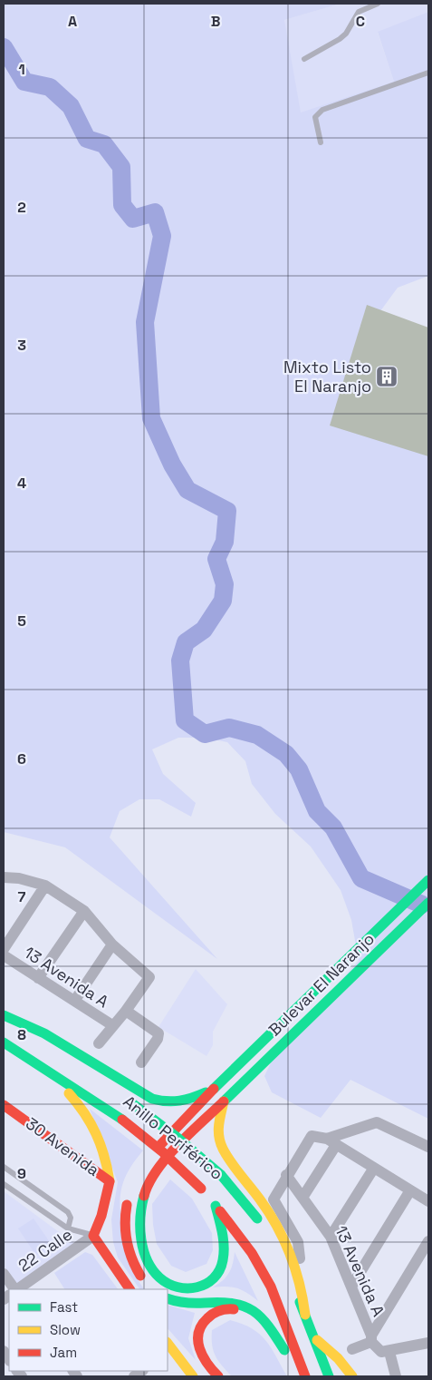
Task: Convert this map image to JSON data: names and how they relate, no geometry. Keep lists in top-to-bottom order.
{
  "streets": {
    "main road": ["Bulevar El Naranjo", "Anillo Periférico", "30 Avenida"],
    "street": ["13 Avenida A", "22 Calle"]
  },
  "crossings": [
    ["Bulevar El Naranjo", "Anillo Periférico"],
    ["30 Avenida", "22 Calle"]
  ],
  "places": {
    "building": ["Mixto Listo El Naranjo"]
  },
  "legend": ["Fast", "Slow", "Jam"],
  "grid": {
    "columns": ["A", "B", "C"],
    "rows": [
      "1",
      "2",
      "3",
      "4",
      "5",
      "6",
      "7",
      "8",
      "9"
    ]
  }
}
